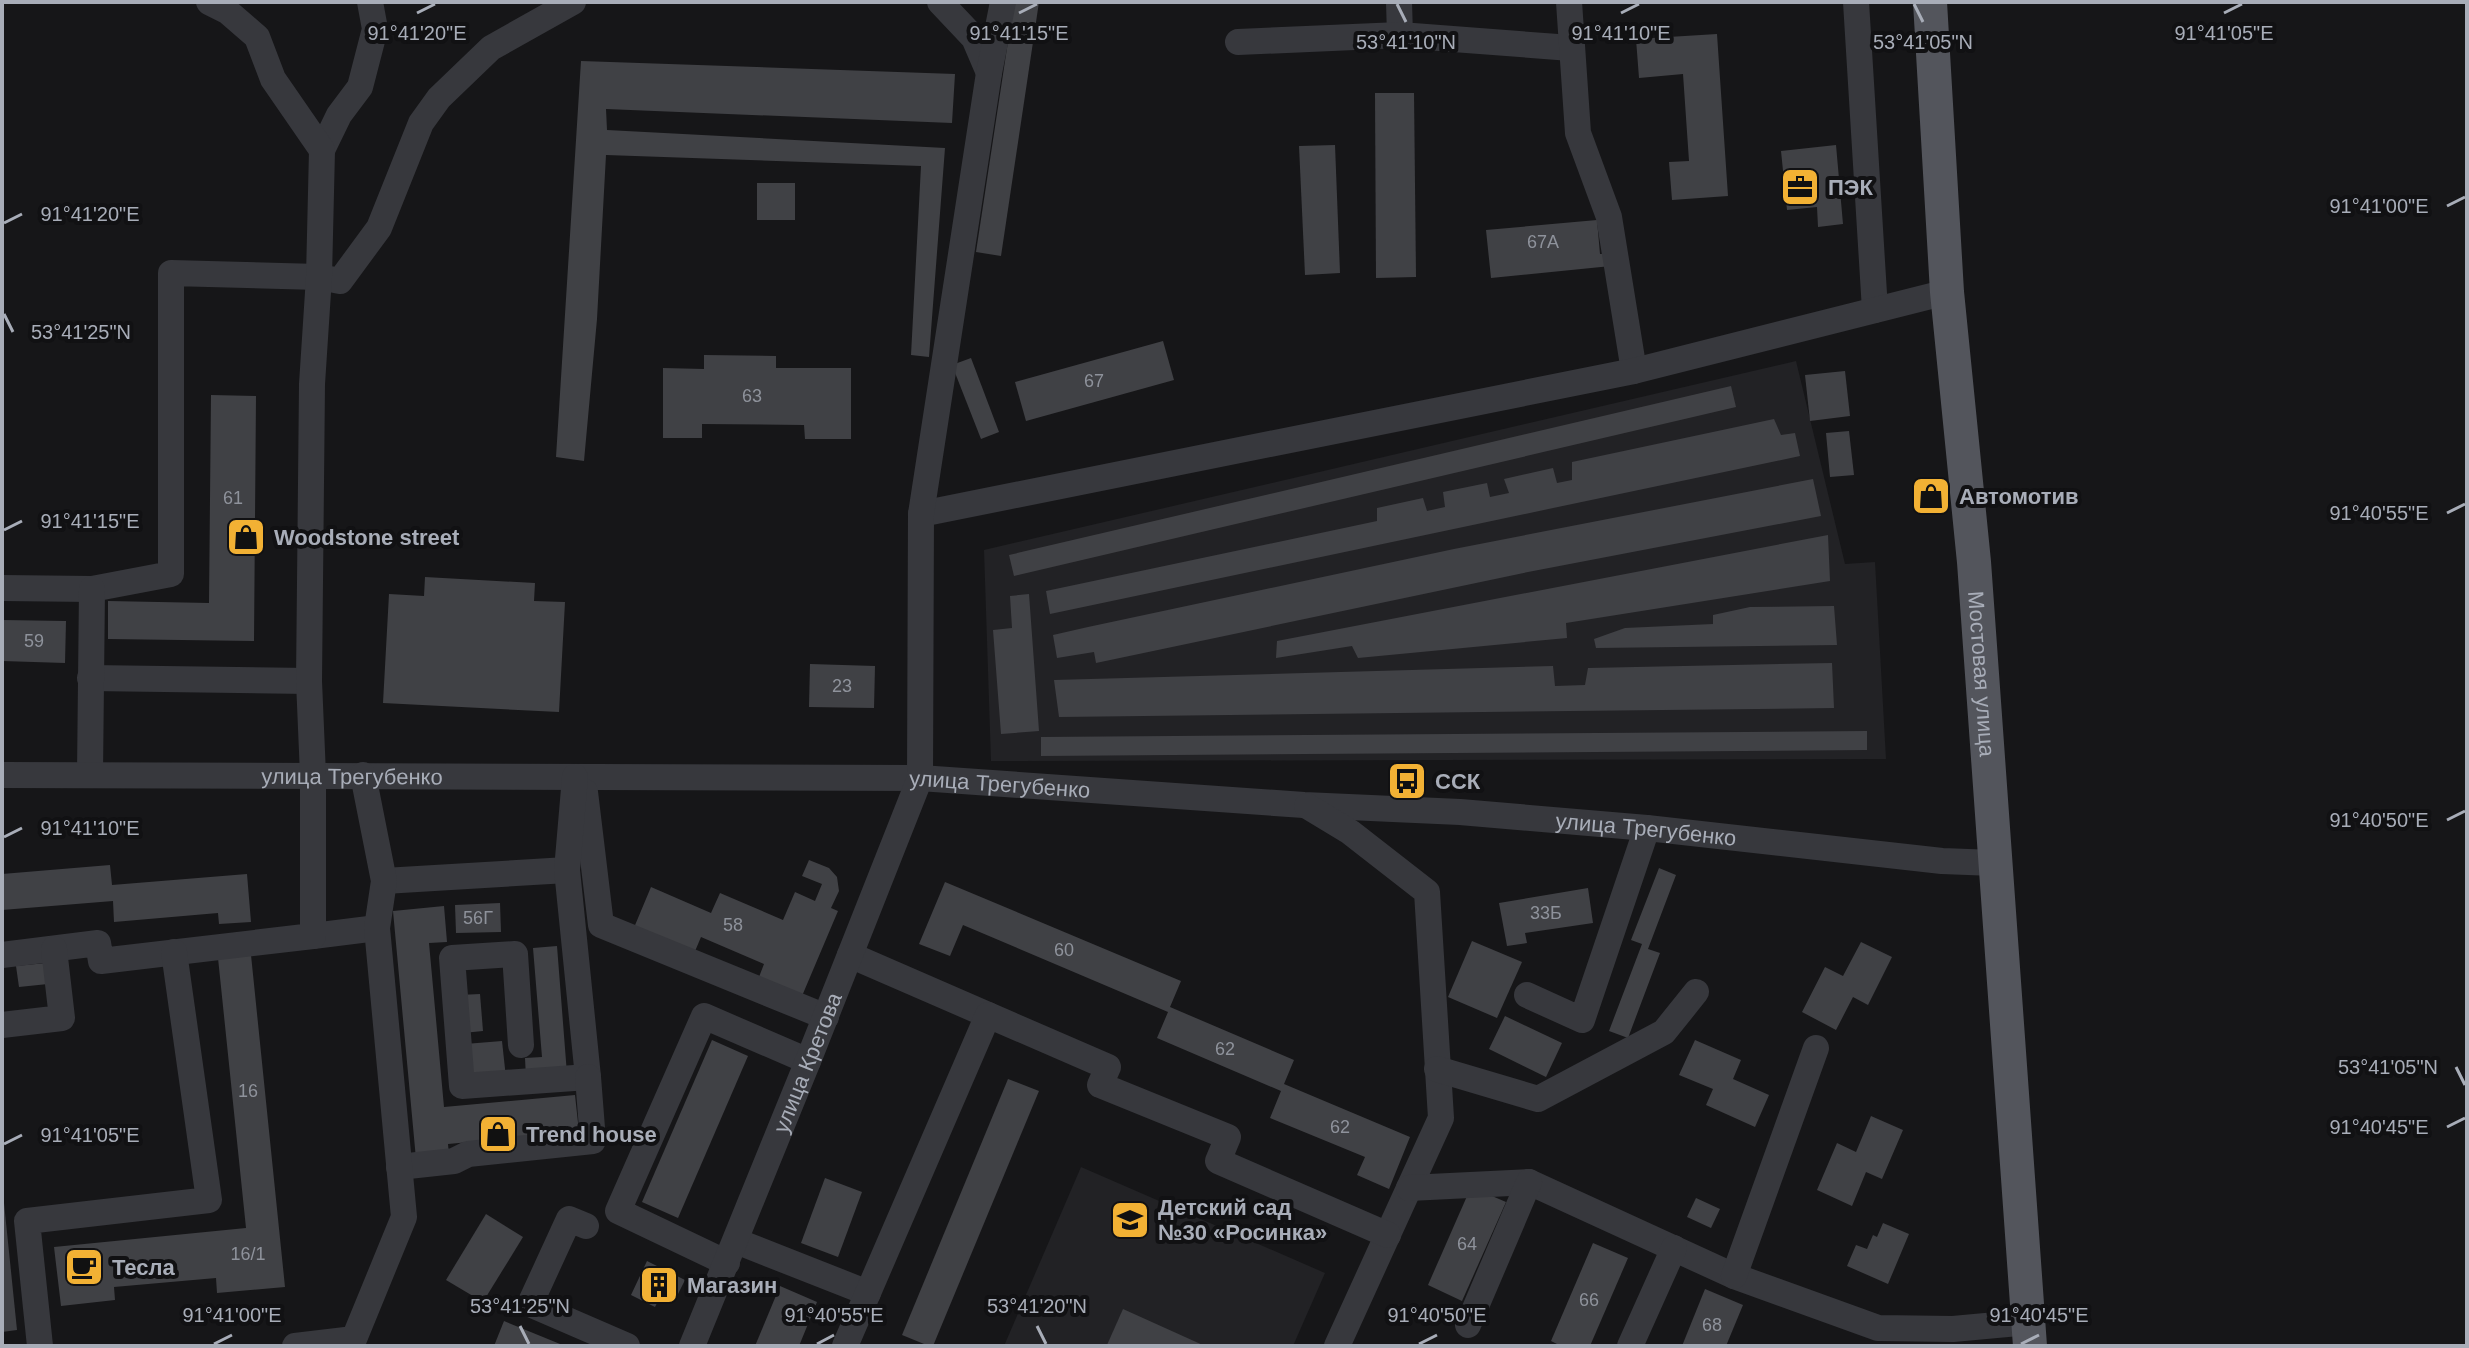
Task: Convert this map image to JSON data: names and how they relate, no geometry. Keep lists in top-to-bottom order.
{
  "streets": {
    "main road": ["Мостовая улица"],
    "street": ["улица Трегубенко", "улица Кретова"]
  },
  "crossings": [
    ["Мостовая улица", "улица Трегубенко"],
    ["улица Трегубенко", "улица Кретова"]
  ],
  "places": {
    "office": ["ПЭК"],
    "shop": ["Автомотив", "Woodstone street", "Trend house"],
    "bus stop": ["ССК"],
    "school or university": ["Детский сад №30 «Росинка»"],
    "cafe": ["Тесла"],
    "building": ["Магазин"]
  },
  "house_numbers": [
    "67А",
    "67",
    "63",
    "61",
    "59",
    "23",
    "33Б",
    "56Г",
    "58",
    "60",
    "62",
    "16",
    "62",
    "64",
    "16/1",
    "66",
    "68"
  ],
  "coordinates": [
    "91°41'20\"E",
    "91°41'15\"E",
    "91°41'10\"E",
    "91°41'05\"E",
    "53°41'10\"N",
    "53°41'05\"N",
    "91°41'00\"E",
    "53°41'25\"N",
    "91°40'55\"E",
    "91°40'50\"E",
    "91°40'45\"E",
    "53°41'20\"N"
  ]
}
